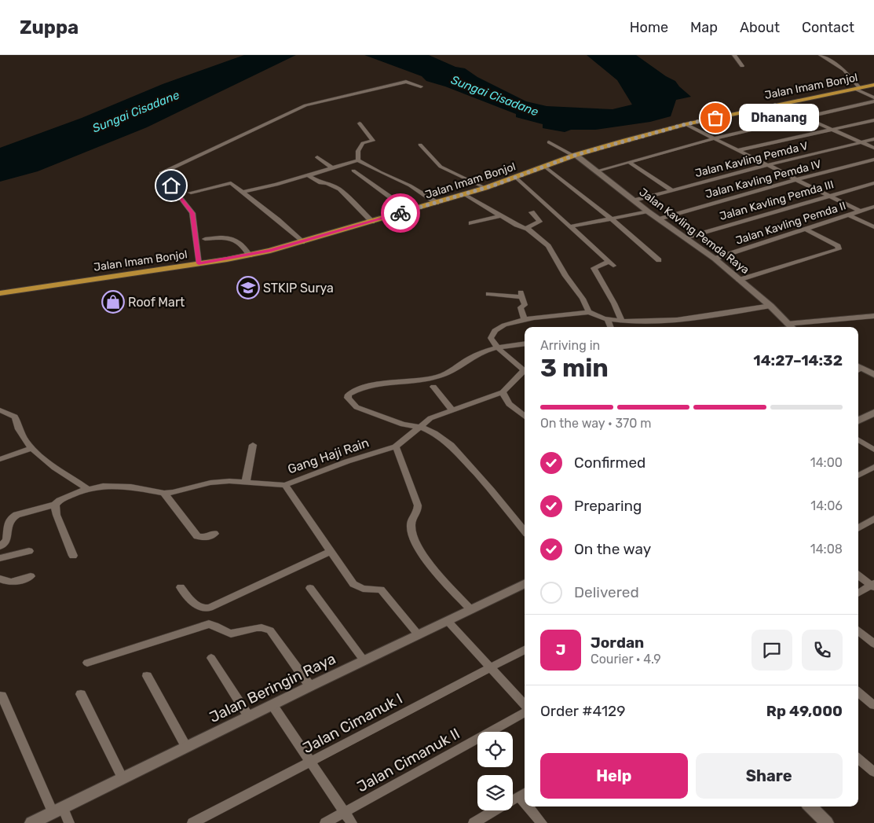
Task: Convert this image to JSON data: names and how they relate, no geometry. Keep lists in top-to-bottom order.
{
  "streets": {
    "main road": ["Jalan Imam Bonjol"],
    "street": [
      "Jalan Kavling Pemda V",
      "Jalan Kavling Pemda IV",
      "Jalan Kavling Pemda III",
      "Jalan Kavling Pemda II",
      "Jalan Kavling Pemda Raya",
      "Gang Haji Rain",
      "Jalan Beringin Raya",
      "Jalan Cimanuk I",
      "Jalan Cimanuk II"
    ]
  },
  "crossings": [
    ["Jalan Imam Bonjol", "Jalan Kavling Pemda Raya"],
    ["Jalan Kavling Pemda V", "Jalan Kavling Pemda Raya"],
    ["Jalan Kavling Pemda IV", "Jalan Kavling Pemda Raya"],
    ["Jalan Kavling Pemda III", "Jalan Kavling Pemda Raya"],
    ["Jalan Kavling Pemda II", "Jalan Kavling Pemda Raya"]
  ],
  "water": ["Sungai Cisadane"],
  "places": {
    "other": ["Dhanang"],
    "school or university": ["STKIP Surya"],
    "shop": ["Roof Mart"]
  },
  "page": {
    "header": "Zuppa",
    "nav": [
      "Home",
      "Map",
      "About",
      "Contact"
    ],
    "bubble": "Dhanang",
    "heading": ["3 min", "Arriving in", "14:27–14:32"],
    "panel": [
      "Jordan",
      "Courier · 4.9",
      "Order #4129",
      "Rp 49,000"
    ],
    "bar": "On the way · 370 m",
    "list": [
      ["Confirmed", "14:00"],
      ["Preparing", "14:06"],
      ["On the way", "14:08"],
      "Delivered"
    ],
    "round": "J",
    "buttons": ["Help", "Share"]
  }
}
